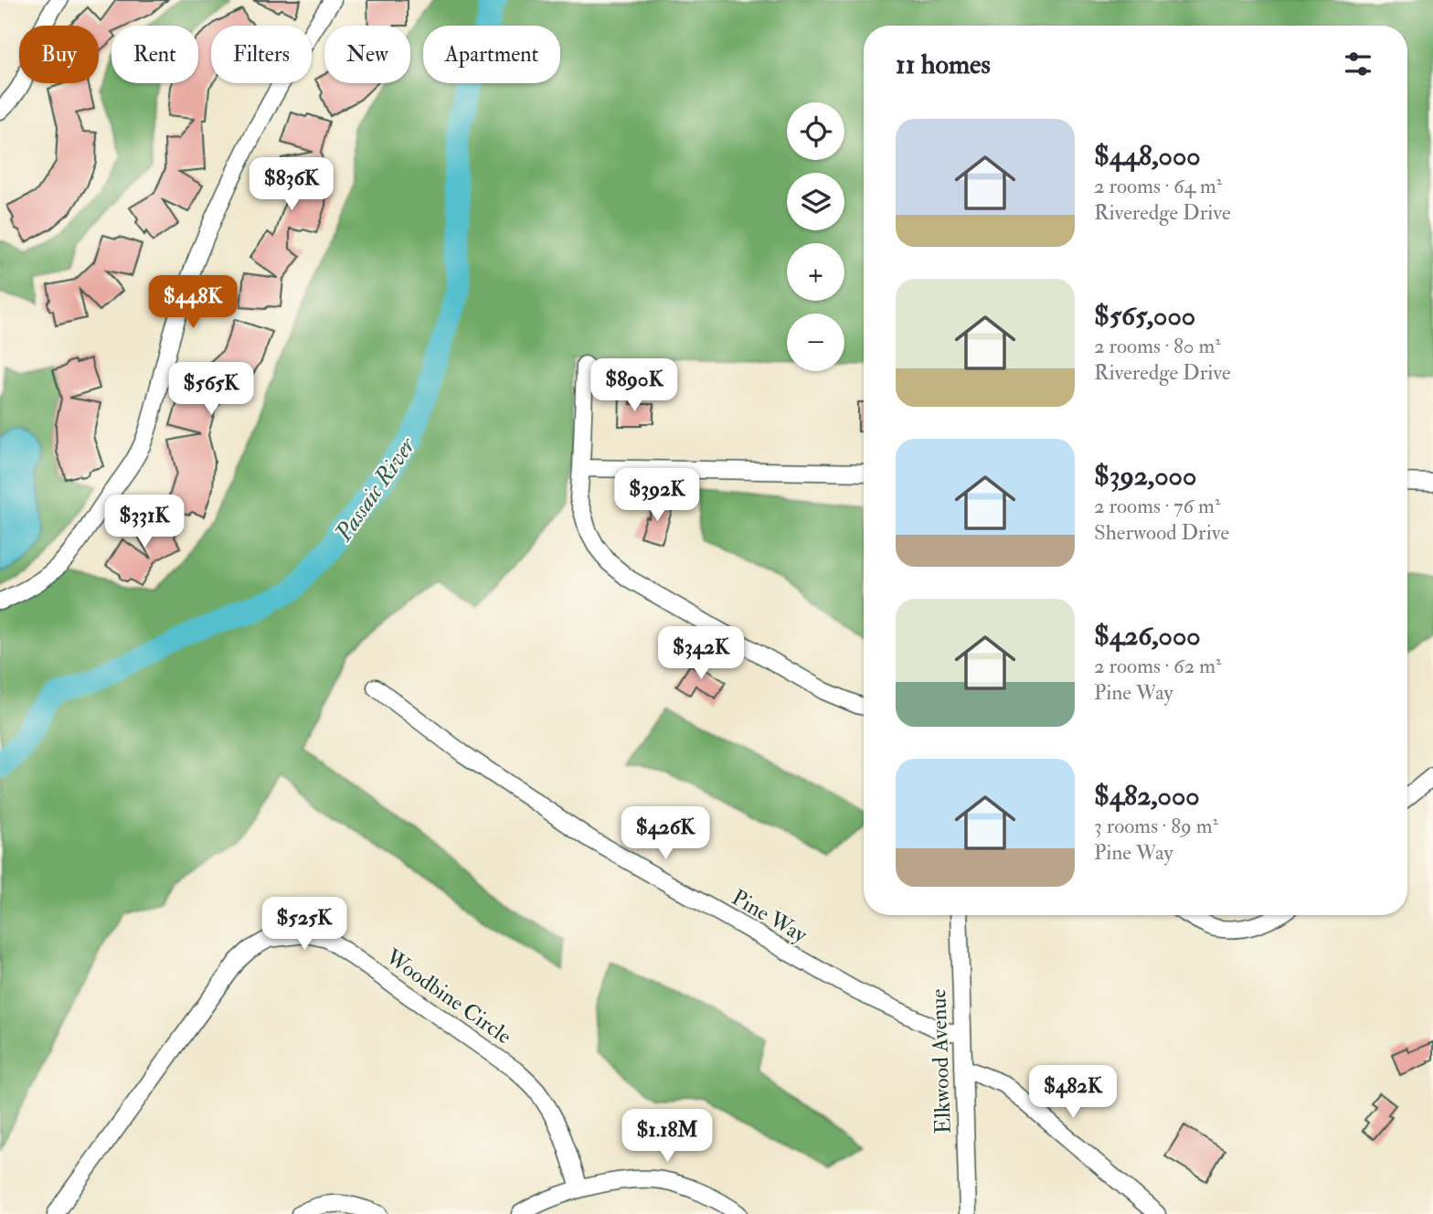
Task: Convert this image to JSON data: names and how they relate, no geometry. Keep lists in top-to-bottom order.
{
  "streets": {
    "street": ["Pine Way", "Woodbine Circle", "Elkwood Avenue"]
  },
  "crossings": [
    ["Pine Way", "Elkwood Avenue"]
  ],
  "water": ["Passaic River"],
  "page": {
    "chip": [
      "Buy",
      "Rent",
      "Filters",
      "New",
      "Apartment"
    ],
    "heading": "11 homes",
    "map_buttons": ["+", "−"],
    "list": [
      {
        "name": "$448,000",
        "note": "2 rooms · 64 m² · Riveredge Drive"
      },
      {
        "name": "$565,000",
        "note": "2 rooms · 80 m² · Riveredge Drive"
      },
      {
        "name": "$392,000",
        "note": "2 rooms · 76 m² · Sherwood Drive"
      },
      {
        "name": "$426,000",
        "note": "2 rooms · 62 m² · Pine Way"
      },
      {
        "name": "$482,000",
        "note": "3 rooms · 89 m² · Pine Way"
      }
    ],
    "price": [
      "$836K",
      "$448K",
      "$890K",
      "$565K",
      "$392K",
      "$331K",
      "$342K",
      "$426K",
      "$525K",
      "$482K",
      "$1.18M"
    ]
  }
}
